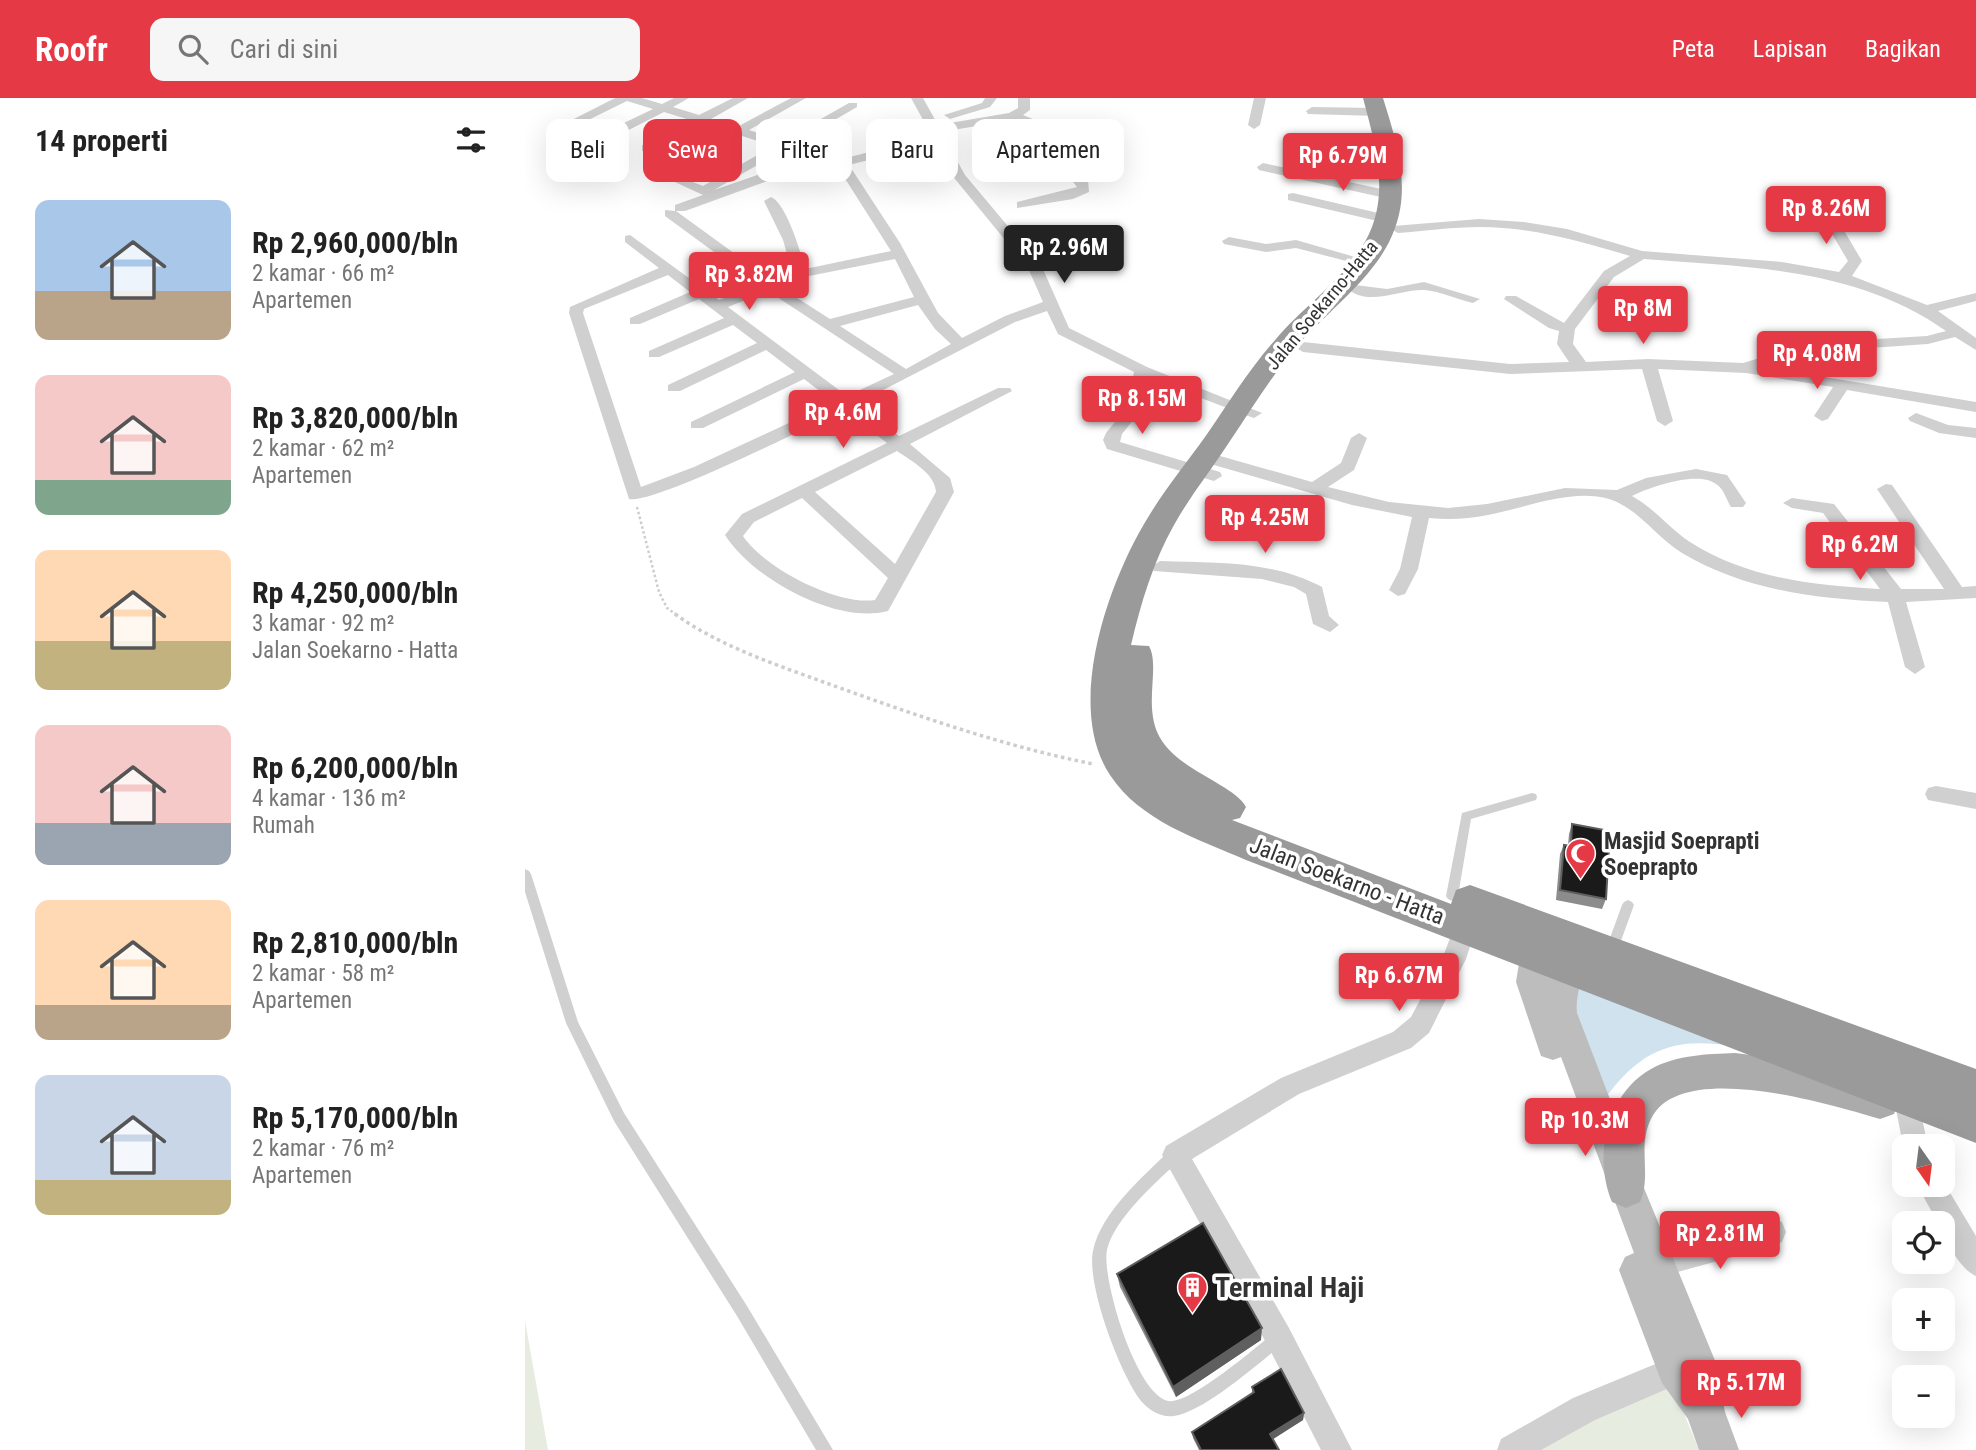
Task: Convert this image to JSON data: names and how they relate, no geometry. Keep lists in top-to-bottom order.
{
  "streets": {
    "highway": ["Jalan Soekarno-Hatta", "Jalan Soekarno - Hatta"]
  },
  "places": {
    "mosque": ["Masjid Soeprapti Soeprapto"],
    "building": ["Terminal Haji"]
  },
  "north": "bottom",
  "page": {
    "header": "Roofr",
    "search": "Cari di sini",
    "nav": ["Peta", "Lapisan", "Bagikan"],
    "heading": "14 properti",
    "chip": [
      "Beli",
      "Sewa",
      "Filter",
      "Baru",
      "Apartemen"
    ],
    "price": [
      "Rp 6.79M",
      "Rp 8.26M",
      "Rp 2.96M",
      "Rp 3.82M",
      "Rp 8M",
      "Rp 4.08M",
      "Rp 8.15M",
      "Rp 4.6M",
      "Rp 4.25M",
      "Rp 6.2M",
      "Rp 6.67M",
      "Rp 10.3M",
      "Rp 2.81M",
      "Rp 5.17M"
    ],
    "list": [
      {
        "name": "Rp 2,960,000/bln",
        "note": "2 kamar · 66 m² · Apartemen"
      },
      {
        "name": "Rp 3,820,000/bln",
        "note": "2 kamar · 62 m² · Apartemen"
      },
      {
        "name": "Rp 4,250,000/bln",
        "note": "3 kamar · 92 m² · Jalan Soekarno - Hatta"
      },
      {
        "name": "Rp 6,200,000/bln",
        "note": "4 kamar · 136 m² · Rumah"
      },
      {
        "name": "Rp 2,810,000/bln",
        "note": "2 kamar · 58 m² · Apartemen"
      },
      {
        "name": "Rp 5,170,000/bln",
        "note": "2 kamar · 76 m² · Apartemen"
      }
    ],
    "map_buttons": ["+", "−"]
  }
}
